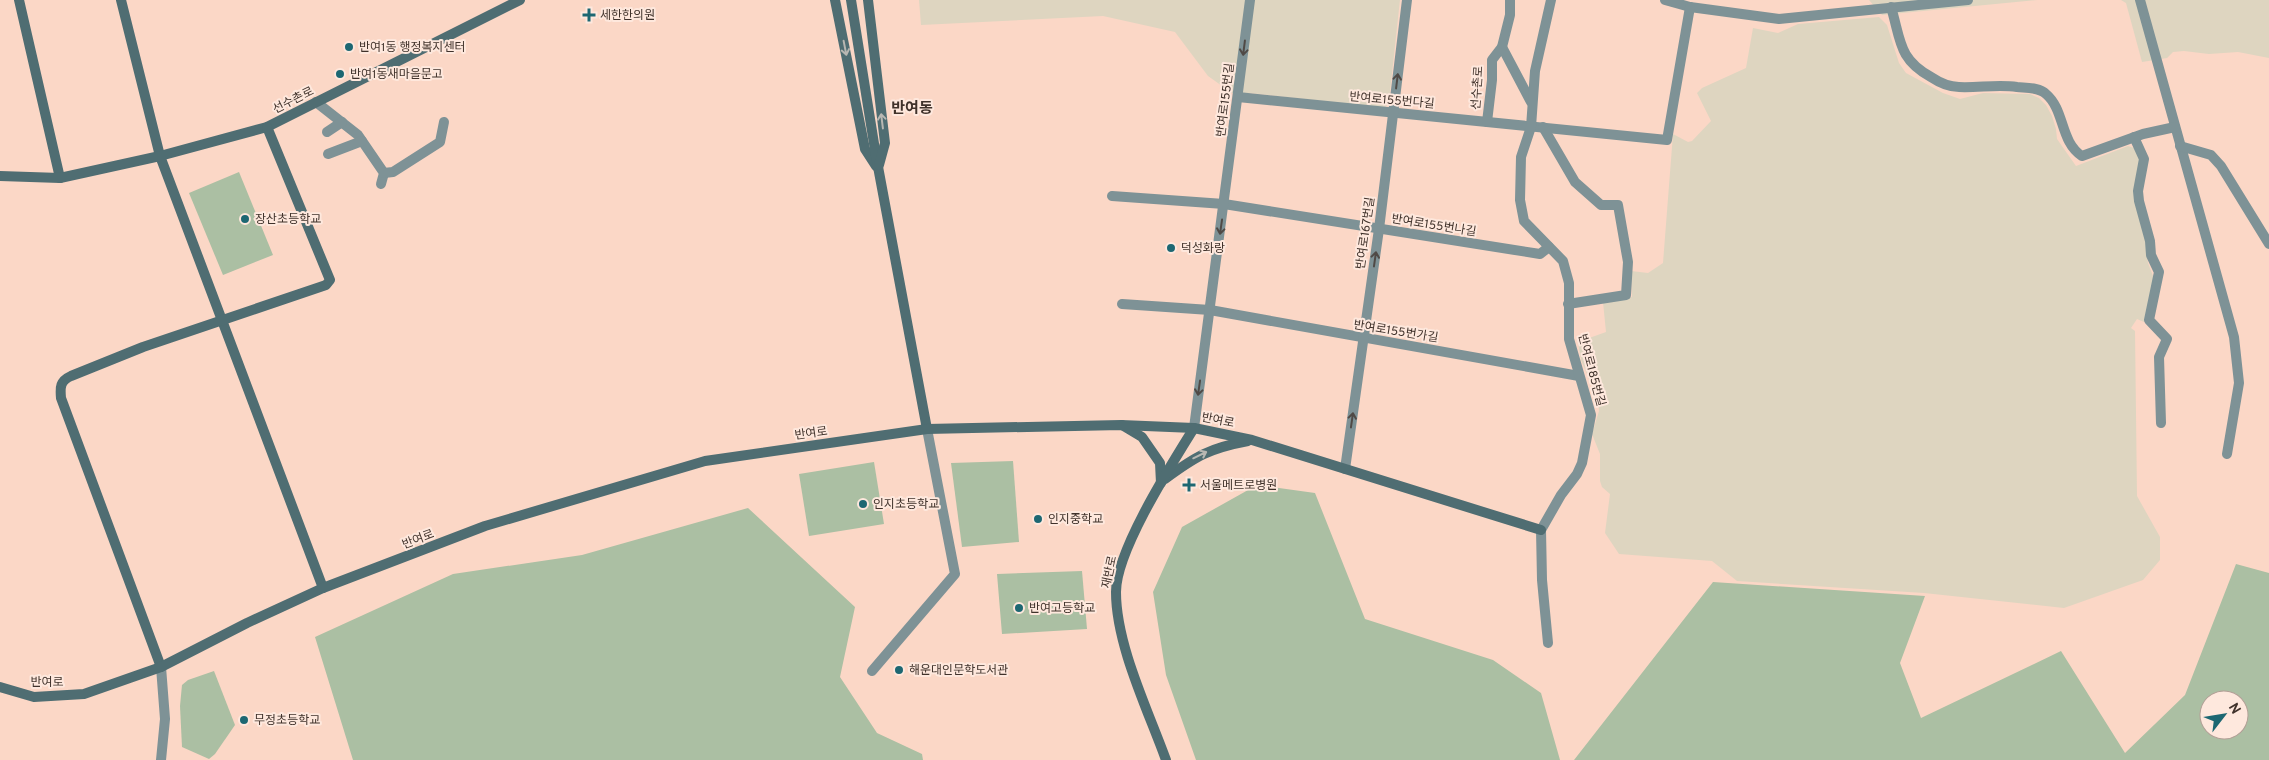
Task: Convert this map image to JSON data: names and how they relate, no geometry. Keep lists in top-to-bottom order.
{
  "streets": {
    "main road": ["선수촌로", "반여로", "재반로"],
    "street": [
      "반여로155번길",
      "반여로155번다길",
      "반여로155번나길",
      "반여로167번길",
      "반여로155번가길",
      "반여로185번길"
    ]
  },
  "crossings": [
    ["선수촌로", "반여로155번다길"],
    ["반여로155번길", "반여로155번다길"],
    ["반여로155번길", "반여로155번나길"],
    ["반여로155번길", "반여로155번가길"],
    ["반여로155번길", "반여로"],
    ["반여로155번길", "재반로"],
    ["반여로155번다길", "반여로167번길"],
    ["반여로155번다길", "반여로185번길"],
    ["반여로155번나길", "반여로167번길"],
    ["반여로155번나길", "반여로185번길"],
    ["반여로167번길", "반여로155번가길"],
    ["반여로167번길", "반여로"],
    ["반여로155번가길", "반여로185번길"],
    ["반여로185번길", "반여로"],
    ["반여로", "재반로"]
  ],
  "one_way": ["반여로155번길", "반여로167번길"],
  "districts": ["반여동"],
  "places": {
    "health": ["세한한의원", "서울메트로병원"],
    "other": [
      "반여1동 행정복지센터",
      "반여1동새마을문고",
      "장산초등학교",
      "덕성화랑",
      "인지초등학교",
      "인지중학교",
      "반여고등학교",
      "해운대인문학도서관",
      "무정초등학교"
    ]
  },
  "north": "top right"
}
